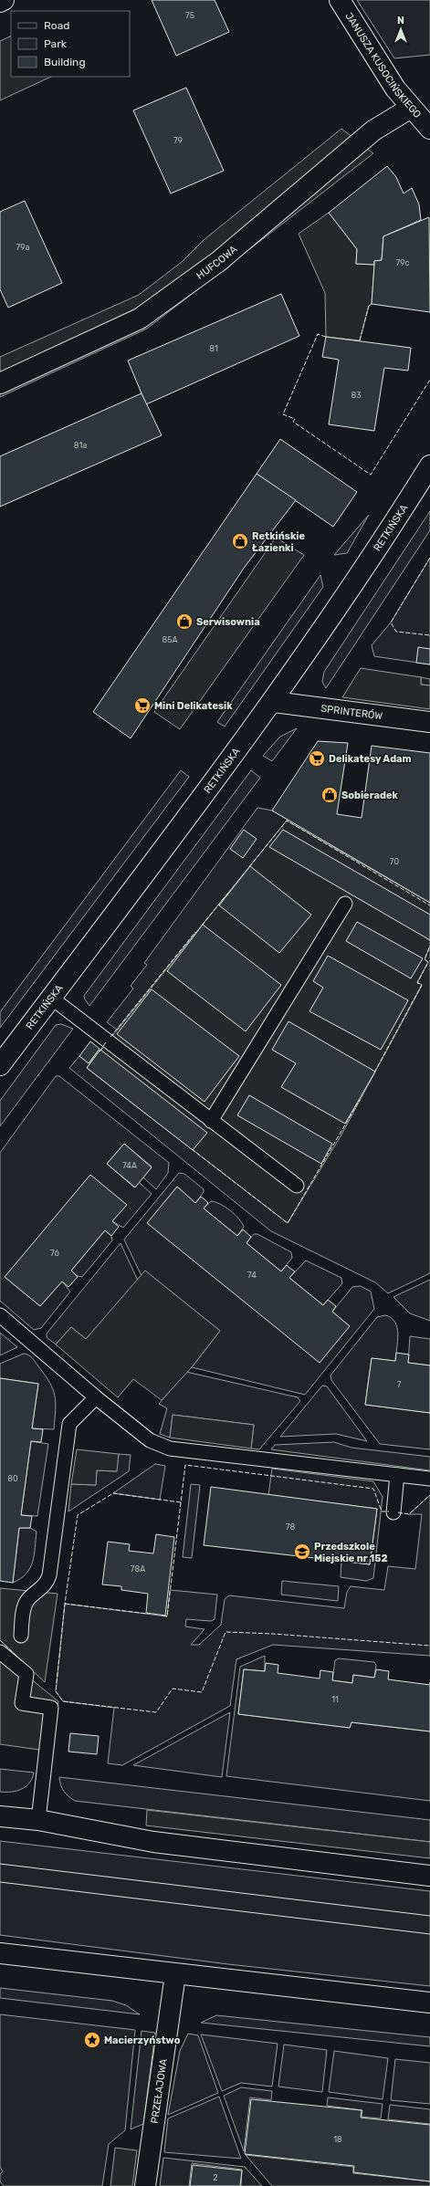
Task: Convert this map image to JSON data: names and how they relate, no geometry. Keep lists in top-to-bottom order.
{
  "streets": {
    "street": [
      "JANUSZA KUSOCIŃSKIEGO",
      "HUFCOWA",
      "RETKIŃSKA",
      "SPRINTERÓW",
      "PRZEŁAJOWA"
    ]
  },
  "crossings": [
    ["JANUSZA KUSOCIŃSKIEGO", "HUFCOWA"],
    ["RETKIŃSKA", "SPRINTERÓW"]
  ],
  "places": {
    "shop": ["Retkińskie Łazienki", "Serwisownia", "Sobieradek"],
    "supermarket": ["Mini Delikatesik", "Delikatesy Adam"],
    "school or university": ["Przedszkole Miejskie nr 152"],
    "place": ["Macierzyństwo"]
  },
  "house_numbers": [
    "75",
    "79",
    "79a",
    "79c",
    "81",
    "83",
    "81a",
    "85A",
    "70",
    "74A",
    "76",
    "74",
    "7",
    "80",
    "78",
    "78A",
    "11",
    "18",
    "2"
  ],
  "legend": ["Road", "Park", "Building"],
  "north": "top"
}
